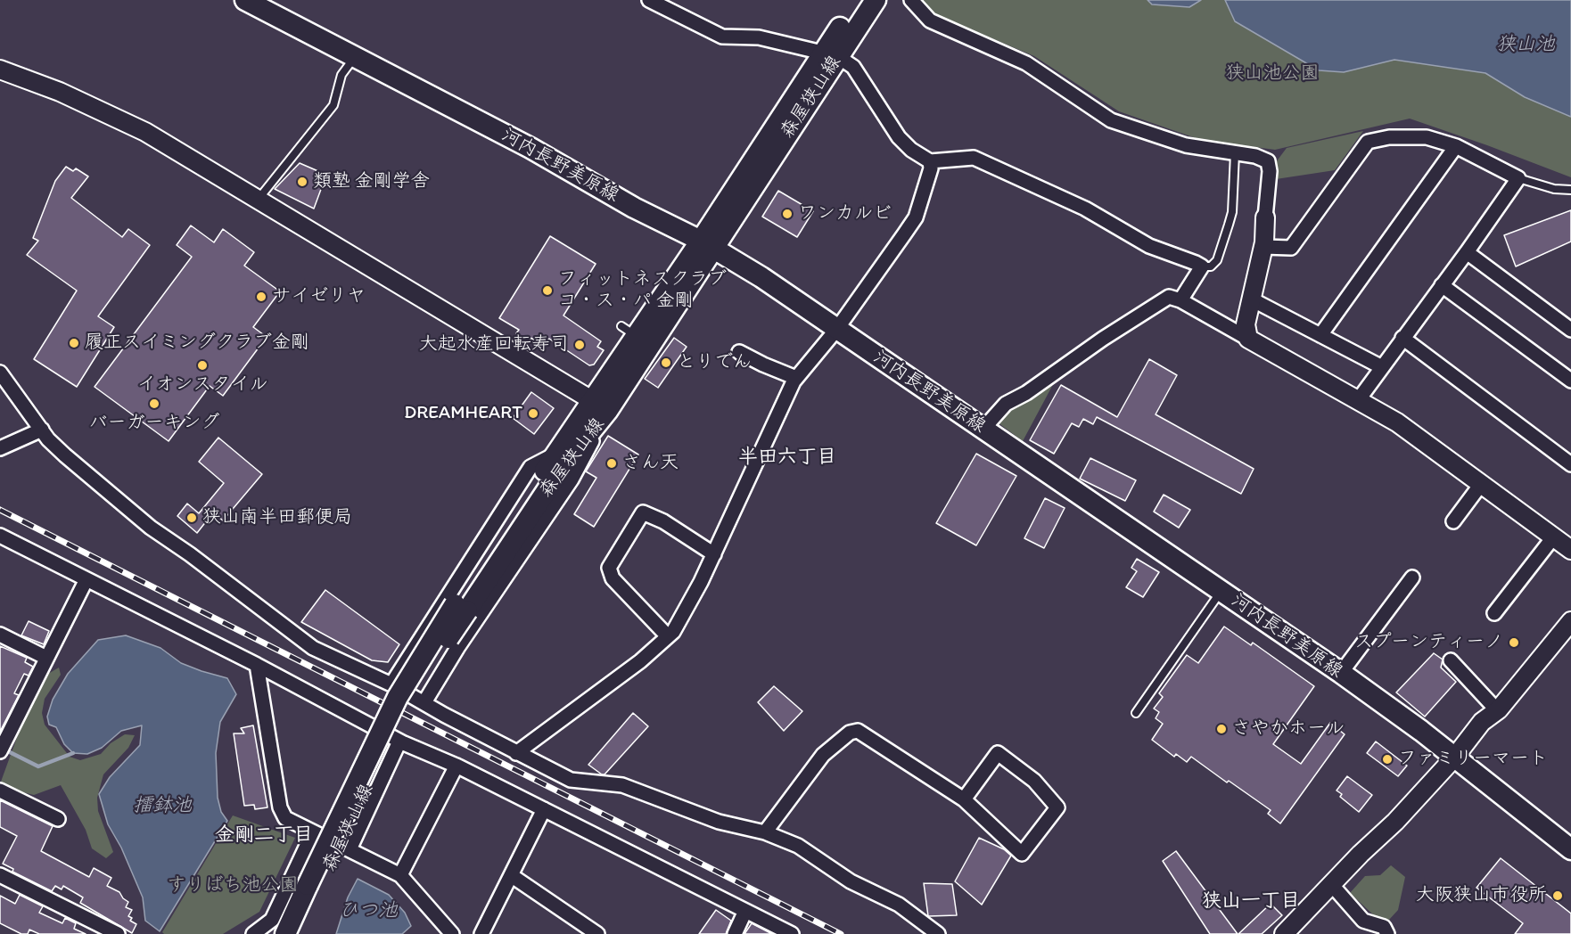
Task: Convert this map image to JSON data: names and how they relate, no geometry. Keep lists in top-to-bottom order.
{
  "streets": {
    "main road": ["森屋狭山線", "河内長野美原線"]
  },
  "crossings": [
    ["森屋狭山線", "河内長野美原線"]
  ],
  "districts": ["半田六丁目", "金剛二丁目", "狭山一丁目"],
  "water": ["狭山池", "擂鉢池", "ひつ池"],
  "parks": ["狭山池公園", "すりばち池公園"],
  "places": [
    "類塾 金剛学舎",
    "ワンカルビ",
    "フィットネスクラブ コ・ス・パ 金剛",
    "サイゼリヤ",
    "履正スイミングクラブ金剛",
    "大起水産回転寿司",
    "とりでん",
    "イオンスタイル",
    "バーガーキング",
    "DREAMHEART",
    "さん天",
    "狭山南半田郵便局",
    "スプーンティーノ",
    "さやかホール",
    "ファミリーマート",
    "大阪狭山市役所"
  ]
}
